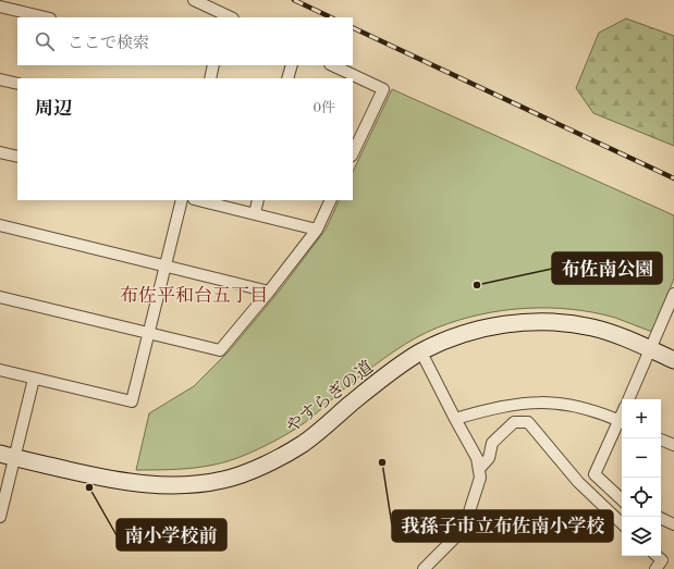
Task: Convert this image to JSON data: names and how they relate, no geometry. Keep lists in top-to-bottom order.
{
  "streets": {
    "street": ["やすらぎの道"]
  },
  "districts": ["布佐平和台五丁目"],
  "places": ["布佐南公園", "我孫子市立布佐南小学校", "南小学校前"],
  "page": {
    "search": "ここで検索",
    "heading": ["周辺", "0件"],
    "map_buttons": ["+", "−"]
  }
}
